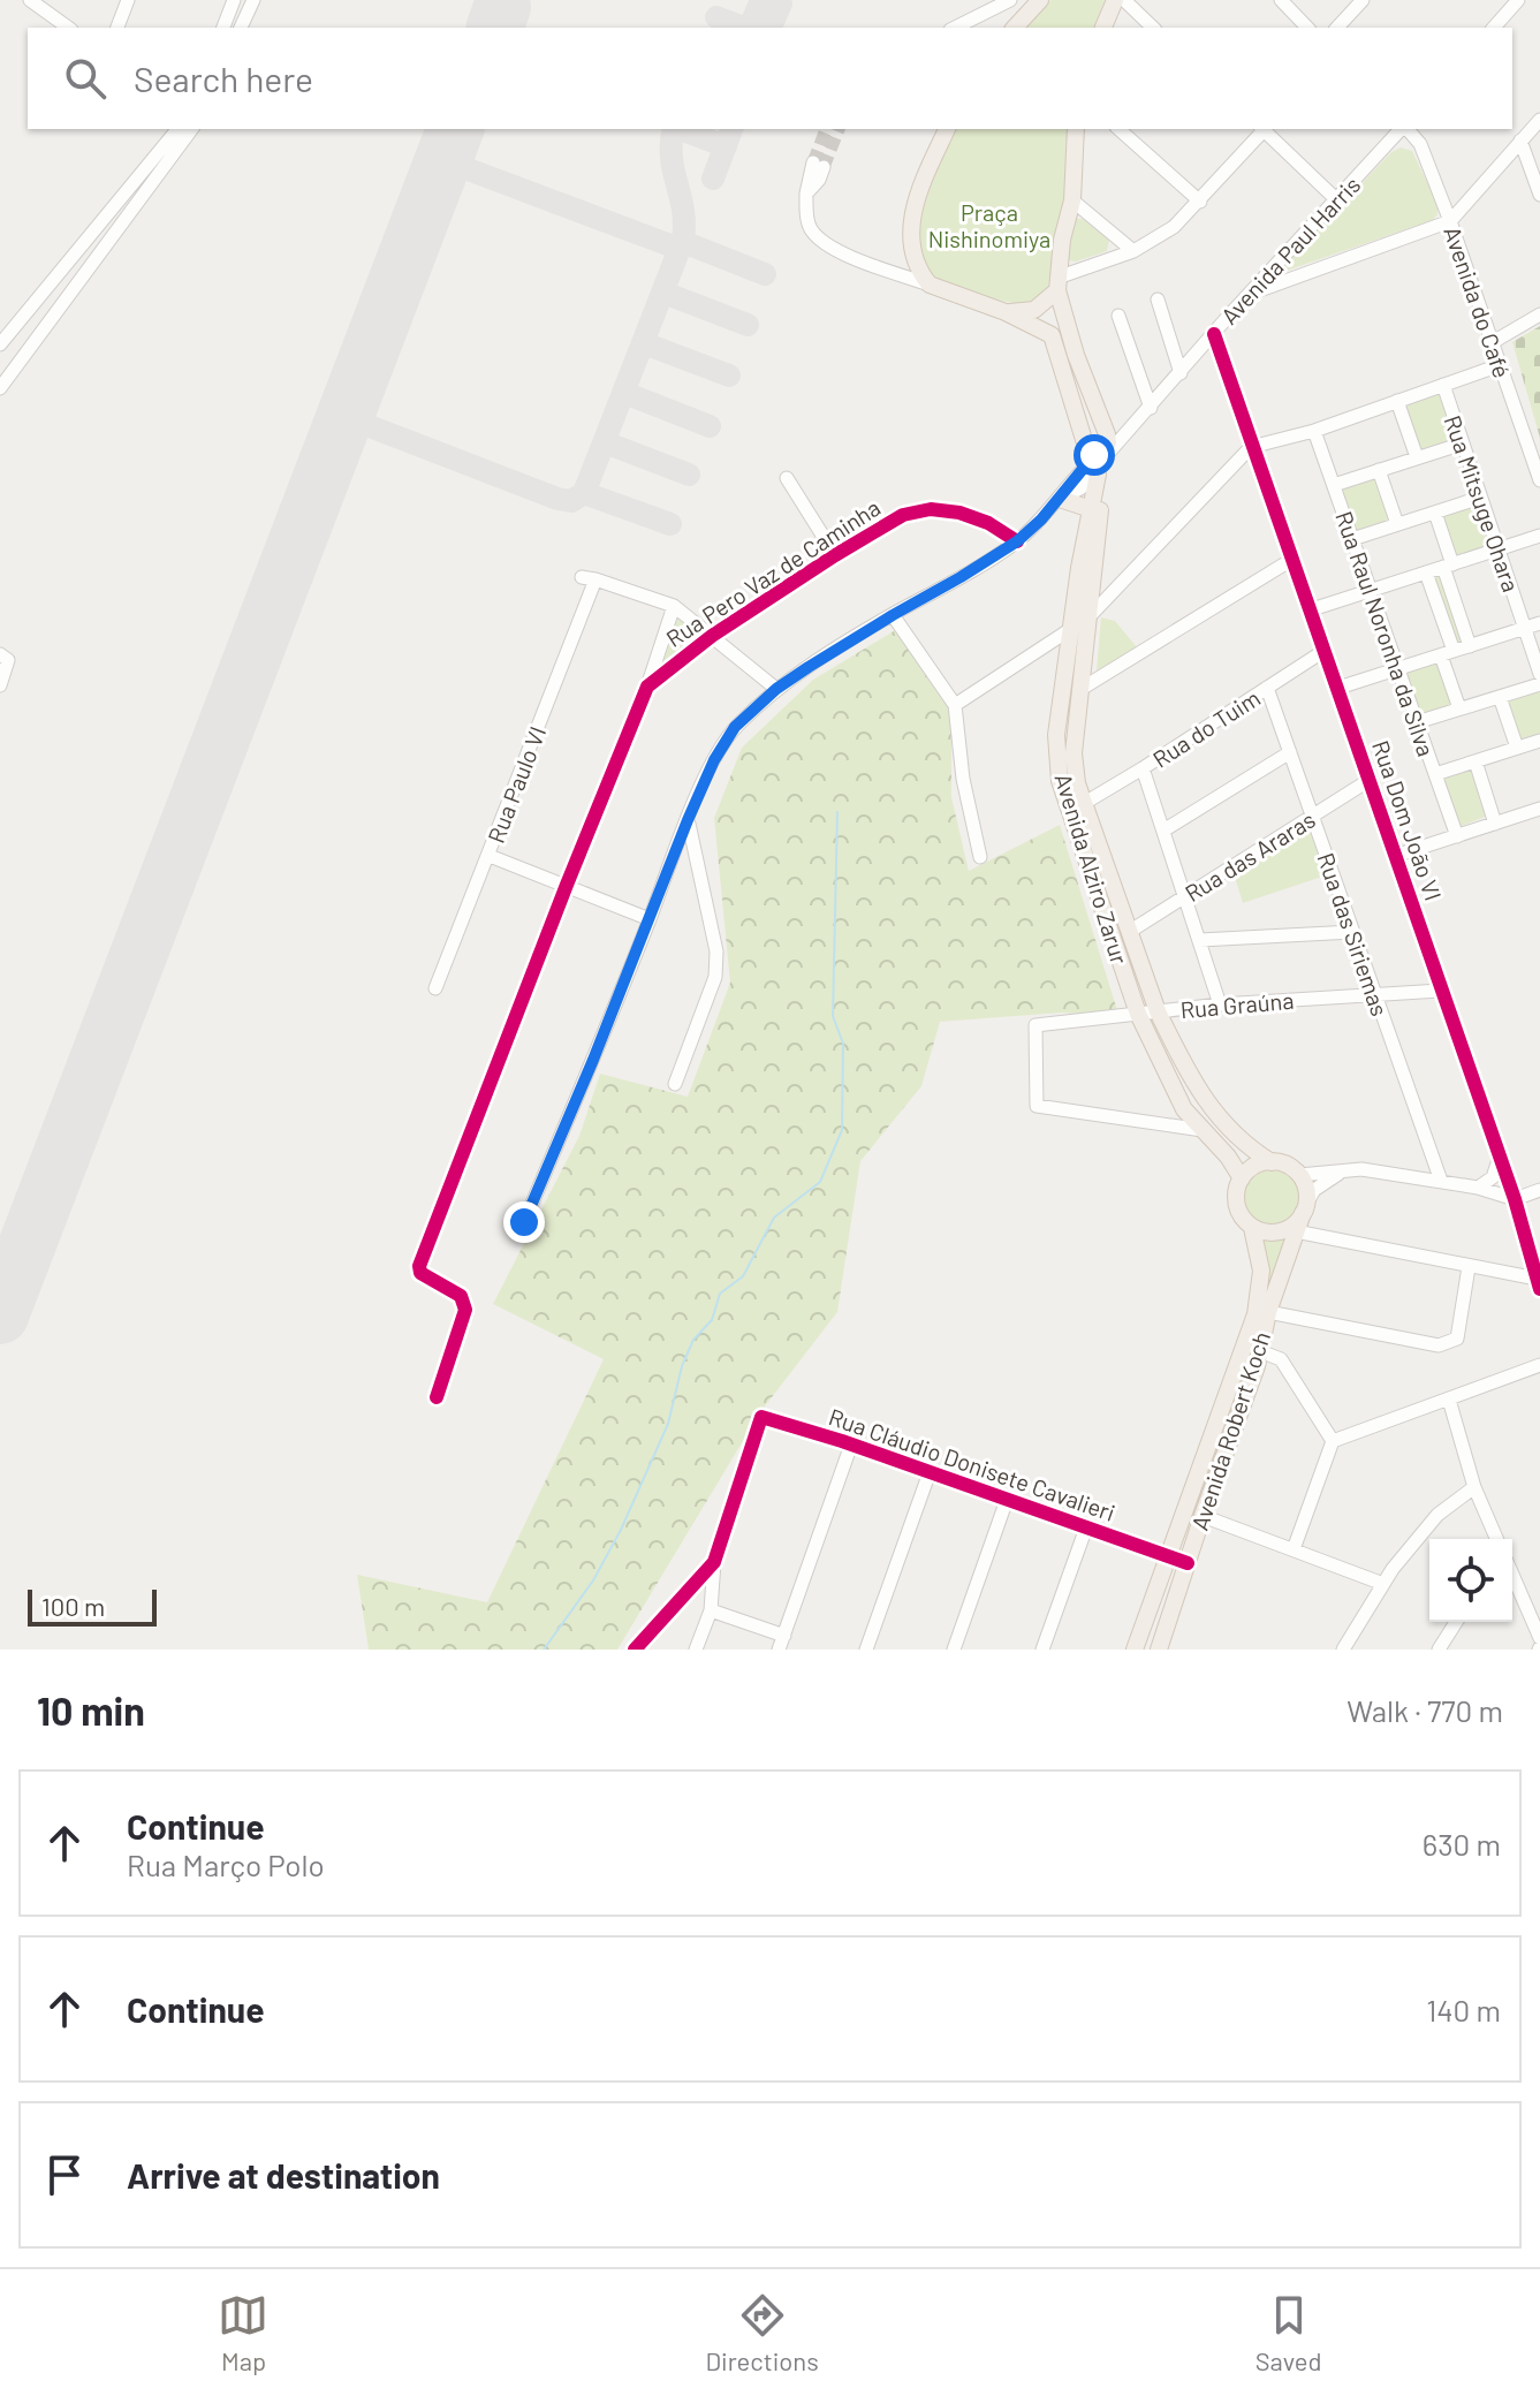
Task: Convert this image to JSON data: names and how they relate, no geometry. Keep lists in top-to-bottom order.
{
  "streets": {
    "main road": ["Avenida Alziro Zarur", "Avenida Robert Koch"],
    "street": [
      "Avenida Paul Harris",
      "Avenida do Café",
      "Rua Mitsuge Ohara",
      "Rua Pero Vaz de Caminha",
      "Rua Raul Noronha da Silva",
      "Rua do Tuim",
      "Rua Paulo VI",
      "Rua Dom João VI",
      "Rua das Araras",
      "Rua das Siriemas",
      "Rua Graúna",
      "Rua Cláudio Donisete Cavalieri"
    ]
  },
  "crossings": [
    ["Avenida Paul Harris", "Rua Pero Vaz de Caminha"],
    ["Avenida Paul Harris", "Rua Dom João VI"],
    ["Avenida Paul Harris", "Avenida Alziro Zarur"],
    ["Rua Pero Vaz de Caminha", "Rua Paulo VI"],
    ["Rua do Tuim", "Rua Dom João VI"],
    ["Rua do Tuim", "Avenida Alziro Zarur"],
    ["Rua do Tuim", "Rua das Siriemas"],
    ["Rua Dom João VI", "Rua das Araras"],
    ["Rua Dom João VI", "Rua Graúna"],
    ["Rua das Araras", "Avenida Alziro Zarur"],
    ["Rua das Araras", "Rua das Siriemas"],
    ["Avenida Alziro Zarur", "Rua Graúna"],
    ["Avenida Alziro Zarur", "Avenida Robert Koch"],
    ["Rua das Siriemas", "Rua Graúna"],
    ["Avenida Robert Koch", "Rua Cláudio Donisete Cavalieri"]
  ],
  "parks": ["Praça Nishinomiya"],
  "scale_bar": "100 m",
  "page": {
    "search": "Search here",
    "scale": "100 m",
    "heading": ["10 min", "Walk · 770 m"],
    "list": [
      ["Continue", "Rua Março Polo", "630 m"],
      ["Continue", "140 m"],
      "Arrive at destination"
    ],
    "nav": ["Map", "Directions", "Saved"]
  }
}
